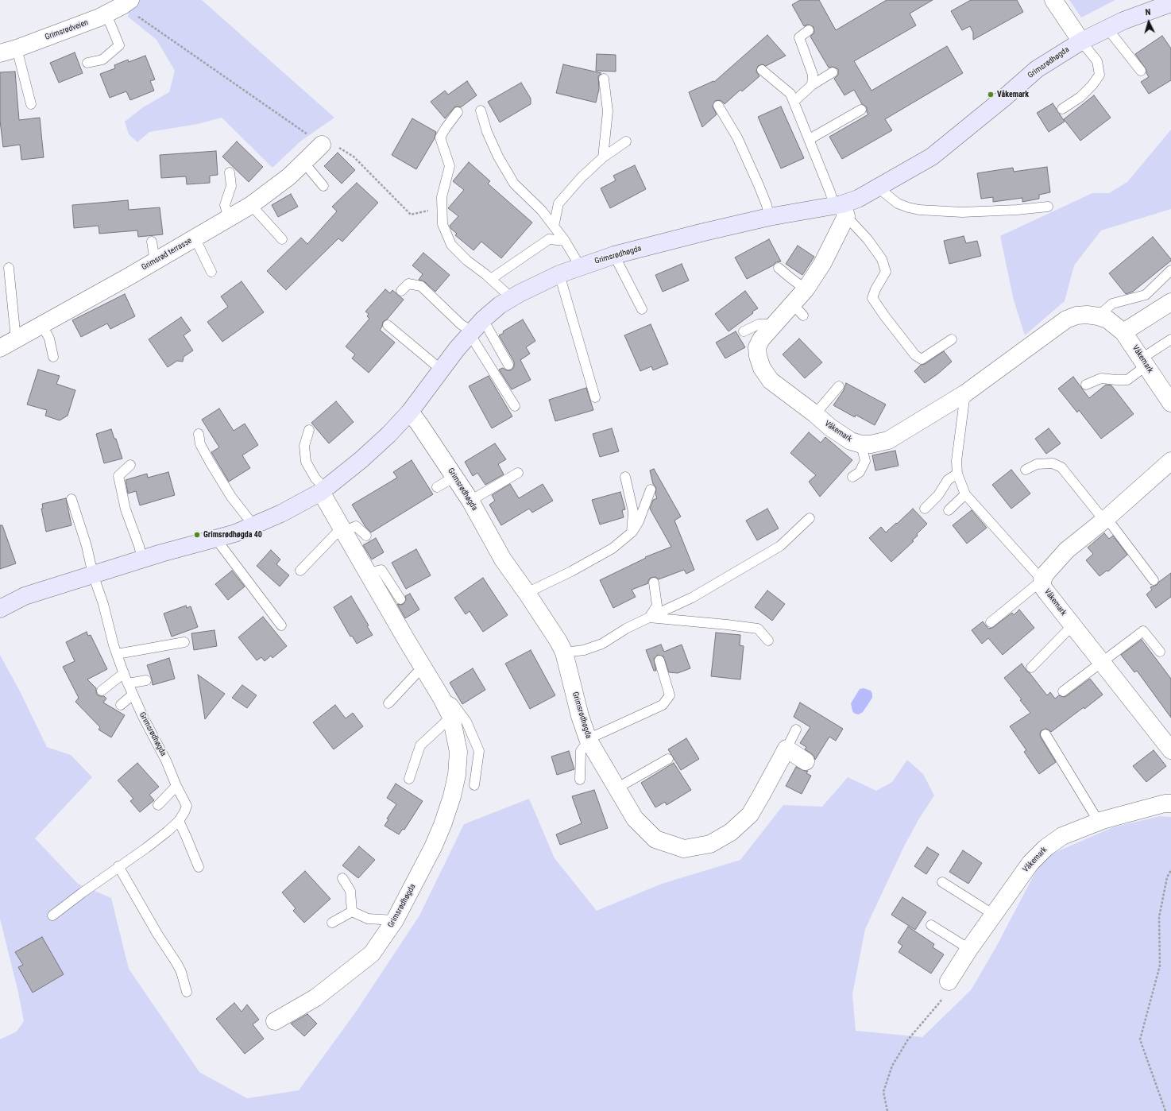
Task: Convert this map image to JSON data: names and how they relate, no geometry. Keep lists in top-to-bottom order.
{
  "streets": {
    "main road": ["Grimsrødhøgda"],
    "street": ["Grimsrødveien", "Grimsrød terrasse", "Våkemark"]
  },
  "crossings": [
    ["Grimsrødhøgda", "Våkemark"]
  ],
  "places": ["Våkemark", "Grimsrødhøgda 40"],
  "north": "top"
}
